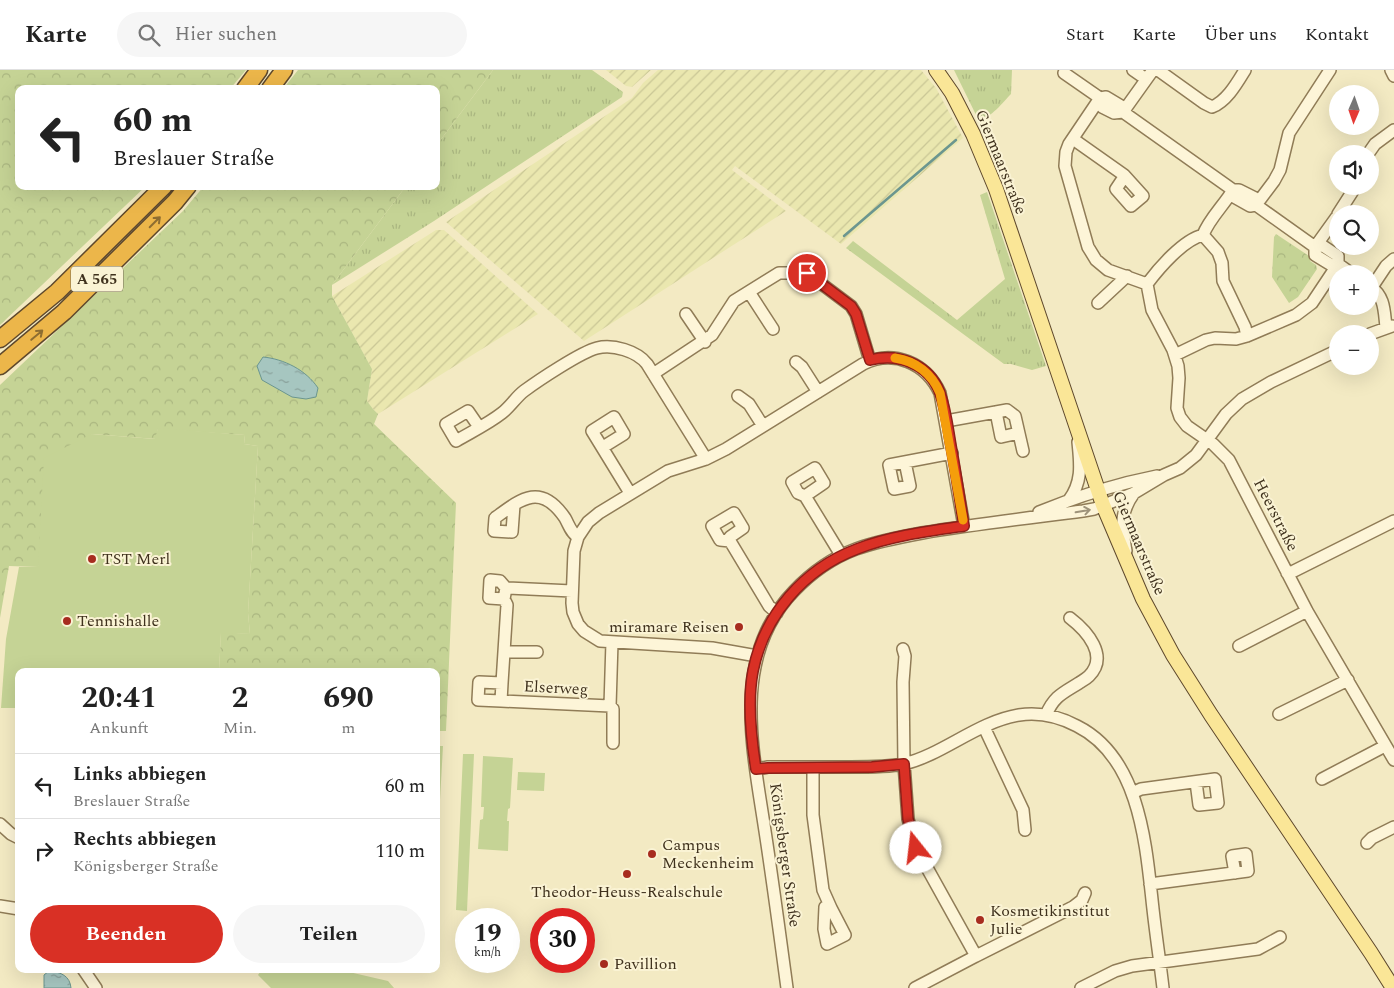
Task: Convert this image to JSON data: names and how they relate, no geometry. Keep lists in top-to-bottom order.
{
  "streets": {
    "highway": ["A 565"],
    "main road": ["Giermaarstraße"],
    "street": ["Heerstraße", "Elserweg", "Königsberger Straße"]
  },
  "crossings": [
    ["Giermaarstraße", "Königsberger Straße"]
  ],
  "places": [
    "TST Merl",
    "Tennishalle",
    "miramare Reisen",
    "Campus Meckenheim",
    "Theodor-Heuss-Realschule",
    "Kosmetikinstitut Julie",
    "Pavillion"
  ],
  "north": "bottom",
  "page": {
    "header": "Karte",
    "search": "Hier suchen",
    "nav": [
      "Start",
      "Karte",
      "Über uns",
      "Kontakt"
    ],
    "map_buttons": ["+", "−"],
    "turn": ["60 m", "Breslauer Straße"],
    "eta": [
      "20:41",
      "Ankunft",
      "2",
      "Min.",
      "690",
      "m"
    ],
    "list": [
      {
        "name": "Links abbiegen",
        "note": "Breslauer Straße",
        "value": "60 m"
      },
      {
        "name": "Rechts abbiegen",
        "note": "Königsberger Straße",
        "value": "110 m"
      }
    ],
    "buttons": ["Beenden", "Teilen"],
    "speed": "19 km/h",
    "limit": "30"
  }
}
